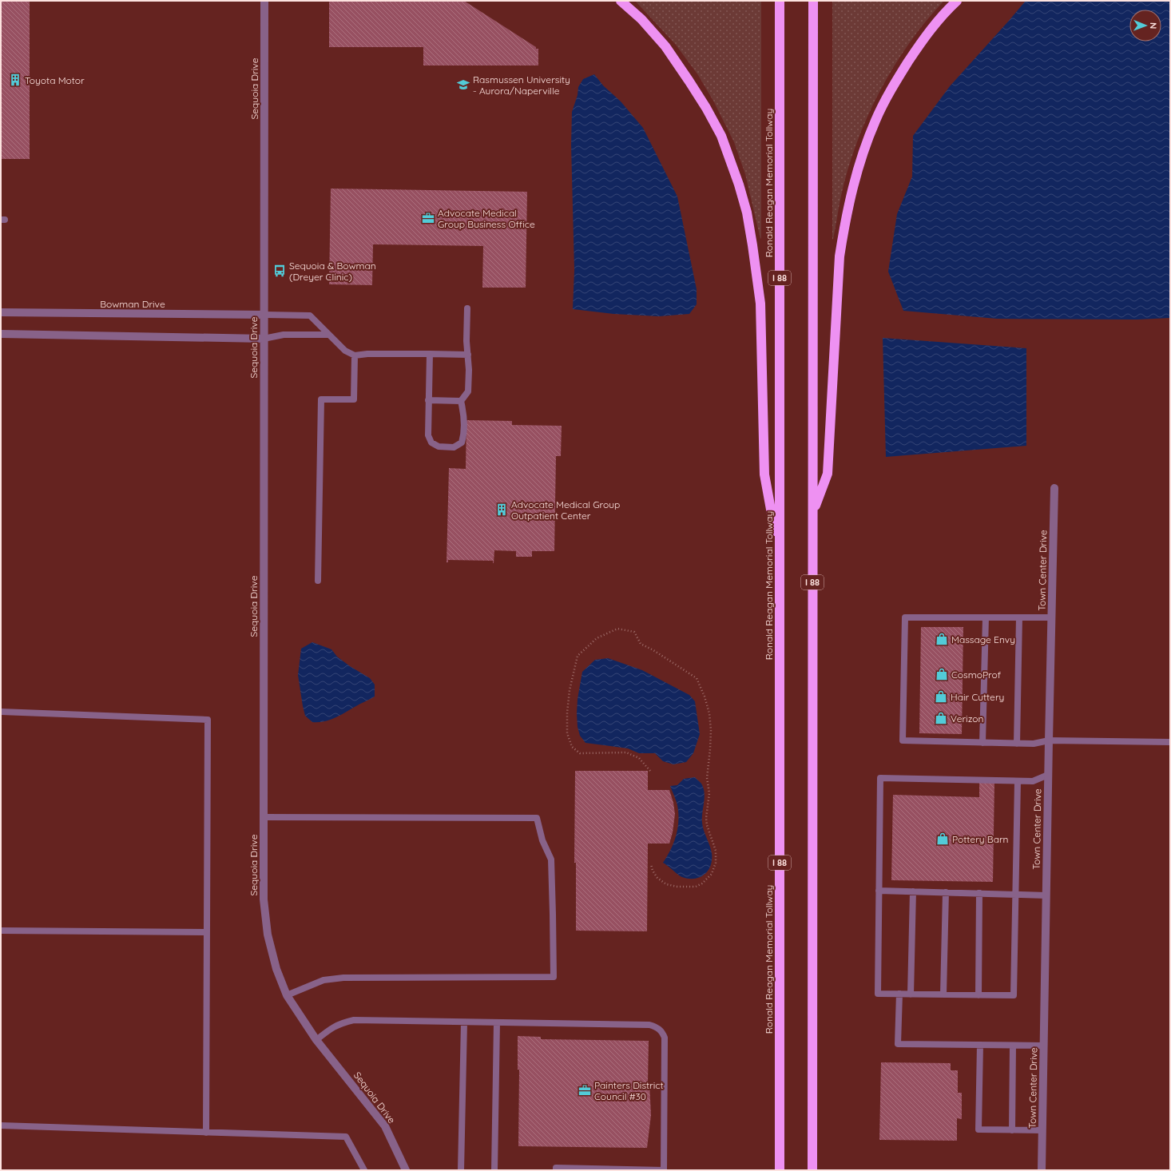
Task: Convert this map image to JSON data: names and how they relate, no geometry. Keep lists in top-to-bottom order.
{
  "streets": {
    "highway": ["Ronald Reagan Memorial Tollway", "I 88"],
    "street": ["Sequoia Drive", "Bowman Drive", "Town Center Drive"]
  },
  "crossings": [
    ["Sequoia Drive", "Bowman Drive"]
  ],
  "places": {
    "building": ["Toyota Motor", "Advocate Medical Group Outpatient Center"],
    "school or university": ["Rasmussen University - Aurora/Naperville"],
    "office": ["Advocate Medical Group Business Office", "Painters District Council #30"],
    "bus stop": ["Sequoia & Bowman (Dreyer Clinic)"],
    "shop": [
      "Massage Envy",
      "CosmoProf",
      "Hair Cuttery",
      "Verizon",
      "Pottery Barn"
    ]
  },
  "north": "right"
}
